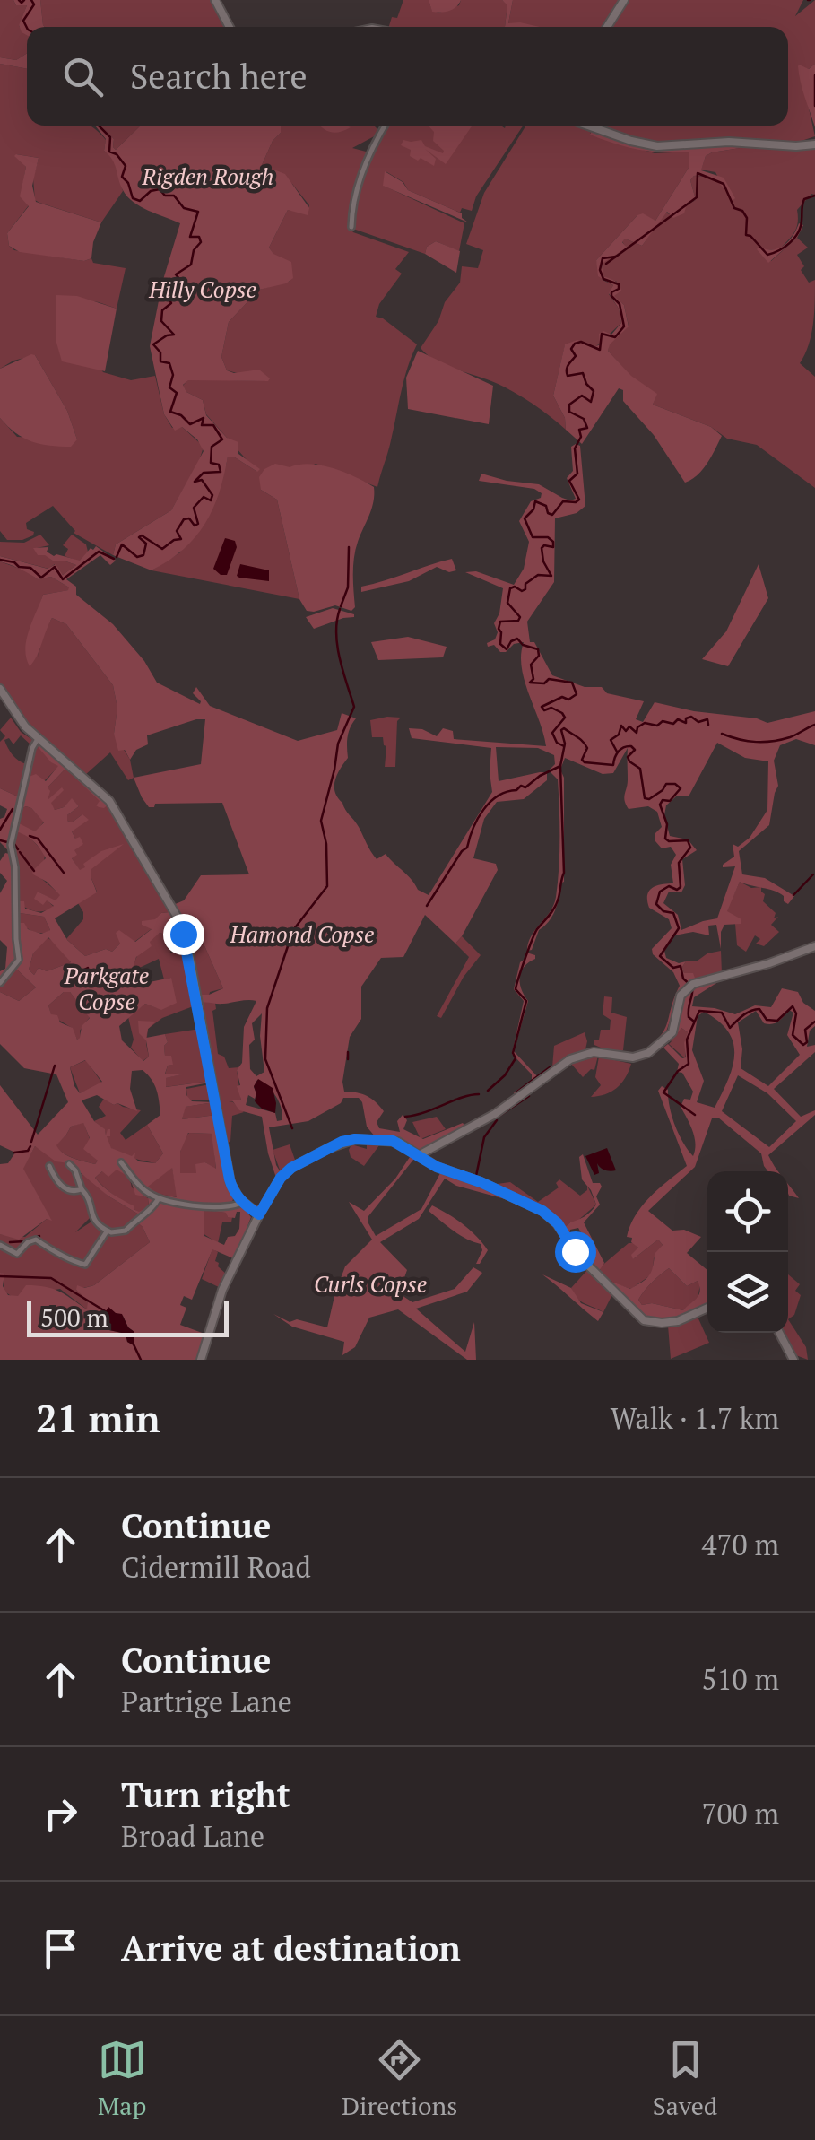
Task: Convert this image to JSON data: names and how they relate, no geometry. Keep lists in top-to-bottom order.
{
  "parks": [
    "Rigden Rough",
    "Hilly Copse",
    "Hamond Copse",
    "Parkgate Copse",
    "Curls Copse"
  ],
  "scale_bar": "500 m",
  "page": {
    "search": "Search here",
    "scale": "500 m",
    "heading": ["21 min", "Walk · 1.7 km"],
    "list": [
      ["Continue", "Cidermill Road", "470 m"],
      ["Continue", "Partrige Lane", "510 m"],
      ["Turn right", "Broad Lane", "700 m"],
      "Arrive at destination"
    ],
    "nav": ["Map", "Directions", "Saved"]
  }
}
